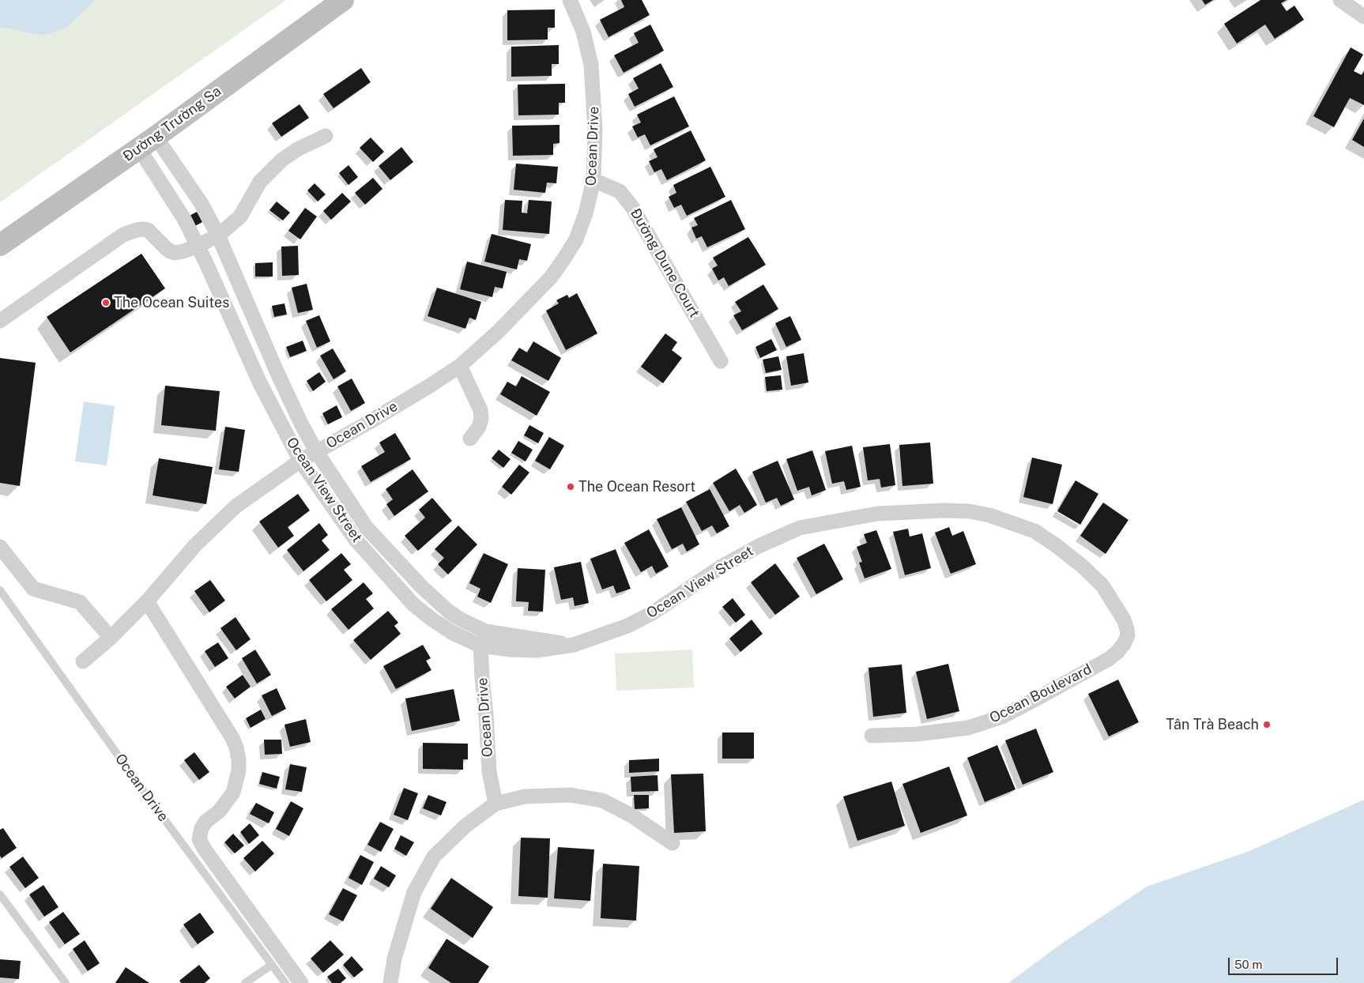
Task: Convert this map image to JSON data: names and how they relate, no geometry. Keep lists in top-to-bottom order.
{
  "streets": {
    "main road": ["Đường Trường Sa"],
    "street": [
      "Ocean Drive",
      "Đường Dune Court",
      "Ocean View Street",
      "Ocean Boulevard"
    ]
  },
  "crossings": [
    ["Đường Trường Sa", "Ocean View Street"],
    ["Ocean Drive", "Đường Dune Court"],
    ["Ocean Drive", "Ocean View Street"],
    ["Ocean View Street", "Ocean Boulevard"]
  ],
  "places": ["The Ocean Suites", "The Ocean Resort", "Tân Trà Beach"],
  "scale_bar": "50 m"
}
